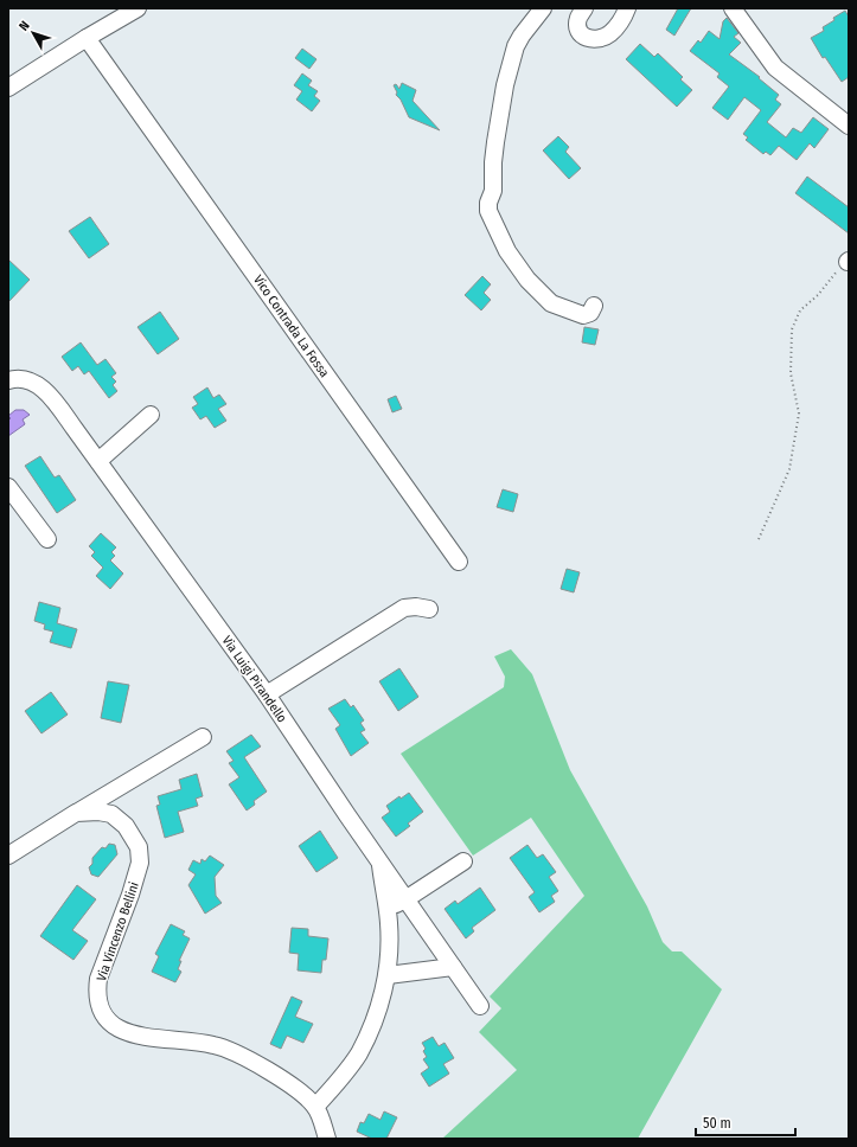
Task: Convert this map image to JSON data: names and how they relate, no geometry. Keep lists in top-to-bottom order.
{
  "streets": {
    "street": ["Vico Contrada La Fossa", "Via Luigi Pirandello", "Via Vincenzo Bellini"]
  },
  "scale_bar": "50 m",
  "north": "top left"
}
